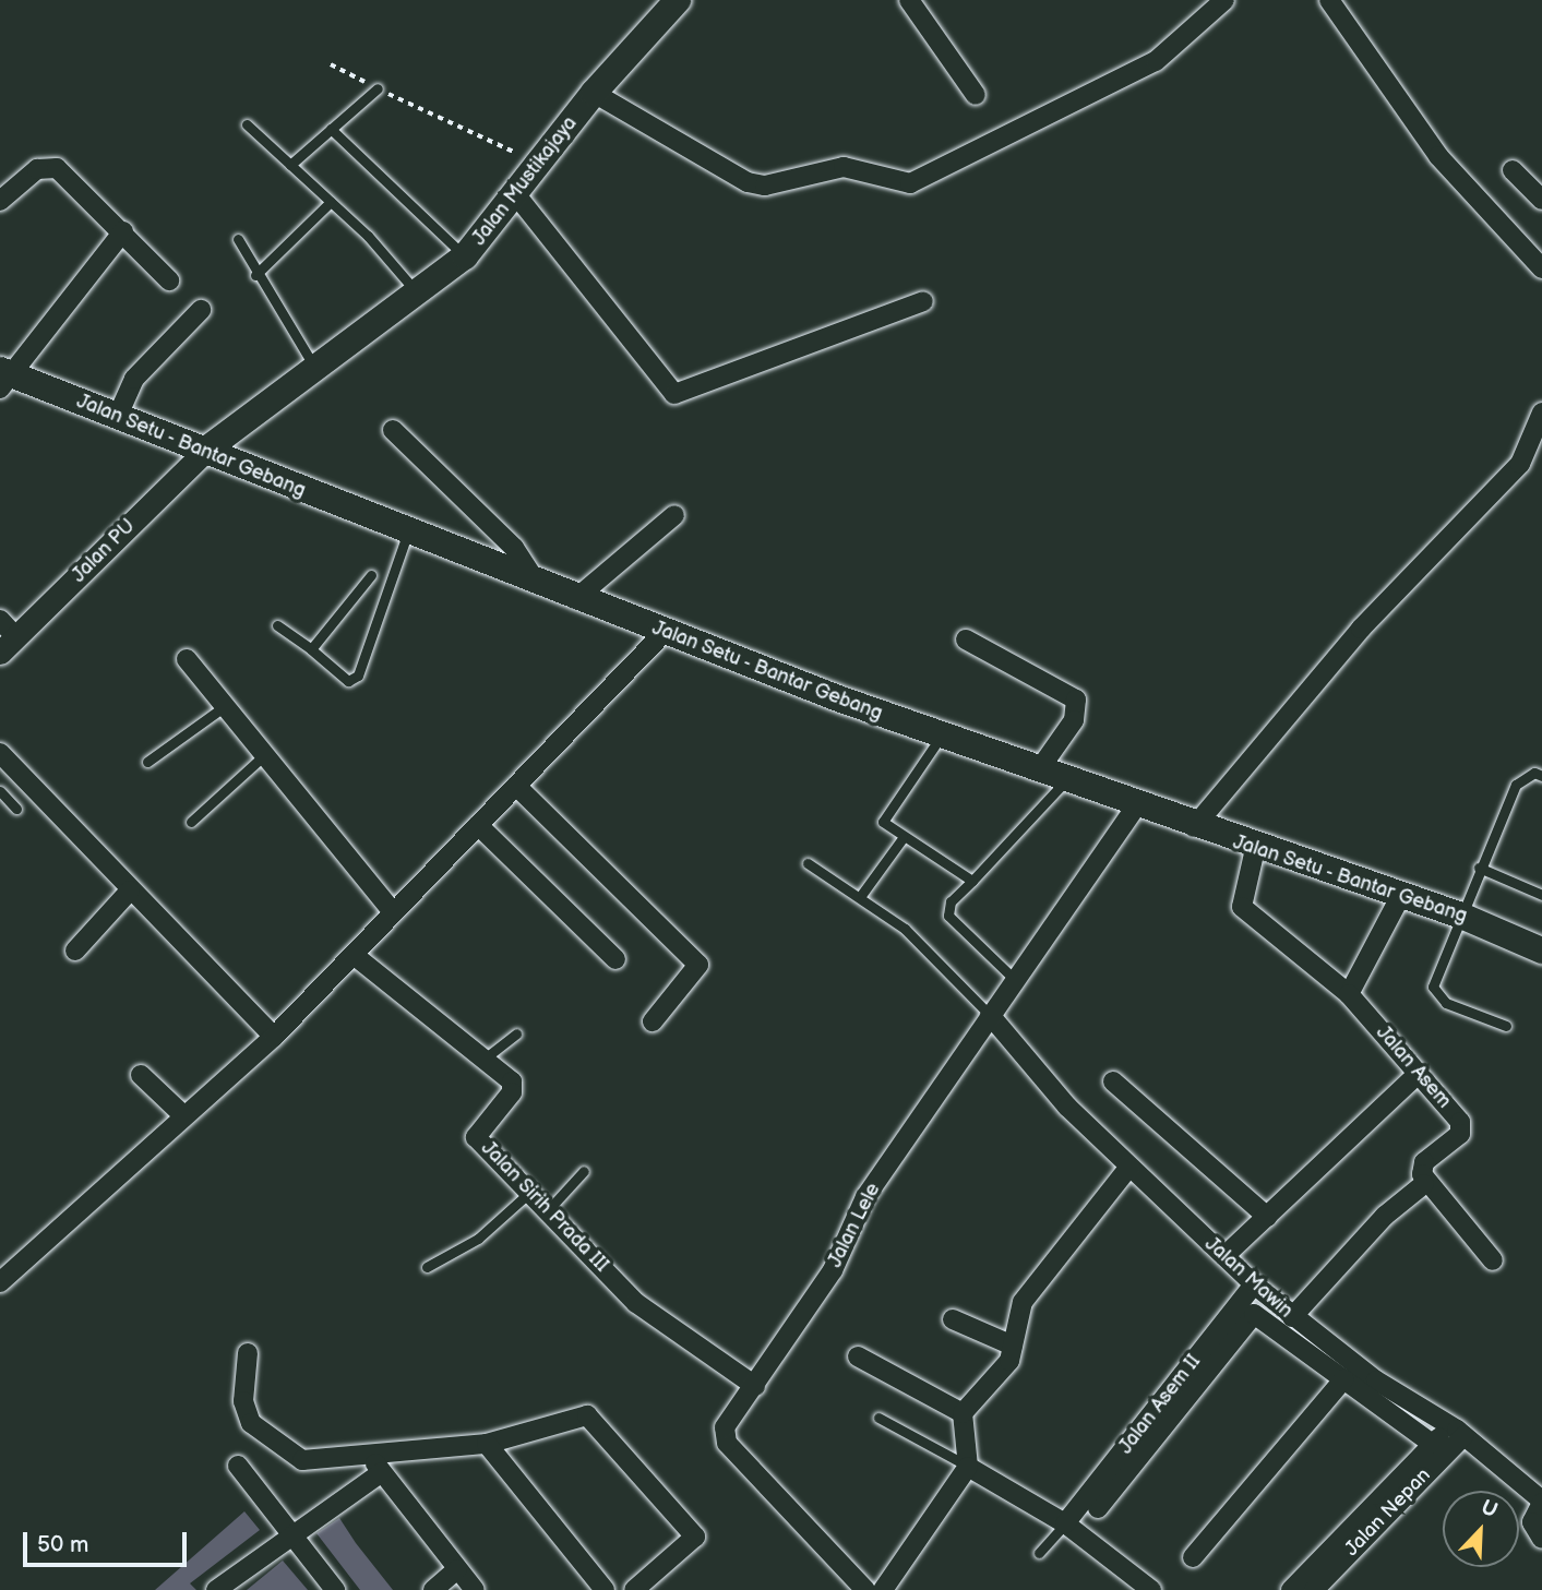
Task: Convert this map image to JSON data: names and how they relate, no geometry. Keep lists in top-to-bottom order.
{
  "streets": {
    "main road": ["Jalan Mustikajaya", "Jalan Setu - Bantar Gebang"],
    "street": [
      "Jalan PU",
      "Jalan Asem",
      "Jalan Sirih Prada III",
      "Jalan Lele",
      "Jalan Mawin",
      "Jalan Asem II",
      "Jalan Nepan"
    ]
  },
  "crossings": [
    ["Jalan Mustikajaya", "Jalan Setu - Bantar Gebang"],
    ["Jalan Mustikajaya", "Jalan PU"],
    ["Jalan Setu - Bantar Gebang", "Jalan PU"],
    ["Jalan Setu - Bantar Gebang", "Jalan Asem"],
    ["Jalan Setu - Bantar Gebang", "Jalan Lele"],
    ["Jalan Sirih Prada III", "Jalan Lele"],
    ["Jalan Lele", "Jalan Mawin"],
    ["Jalan Mawin", "Jalan Asem II"],
    ["Jalan Mawin", "Jalan Nepan"]
  ],
  "scale_bar": "50 m",
  "north": "top right"
}
